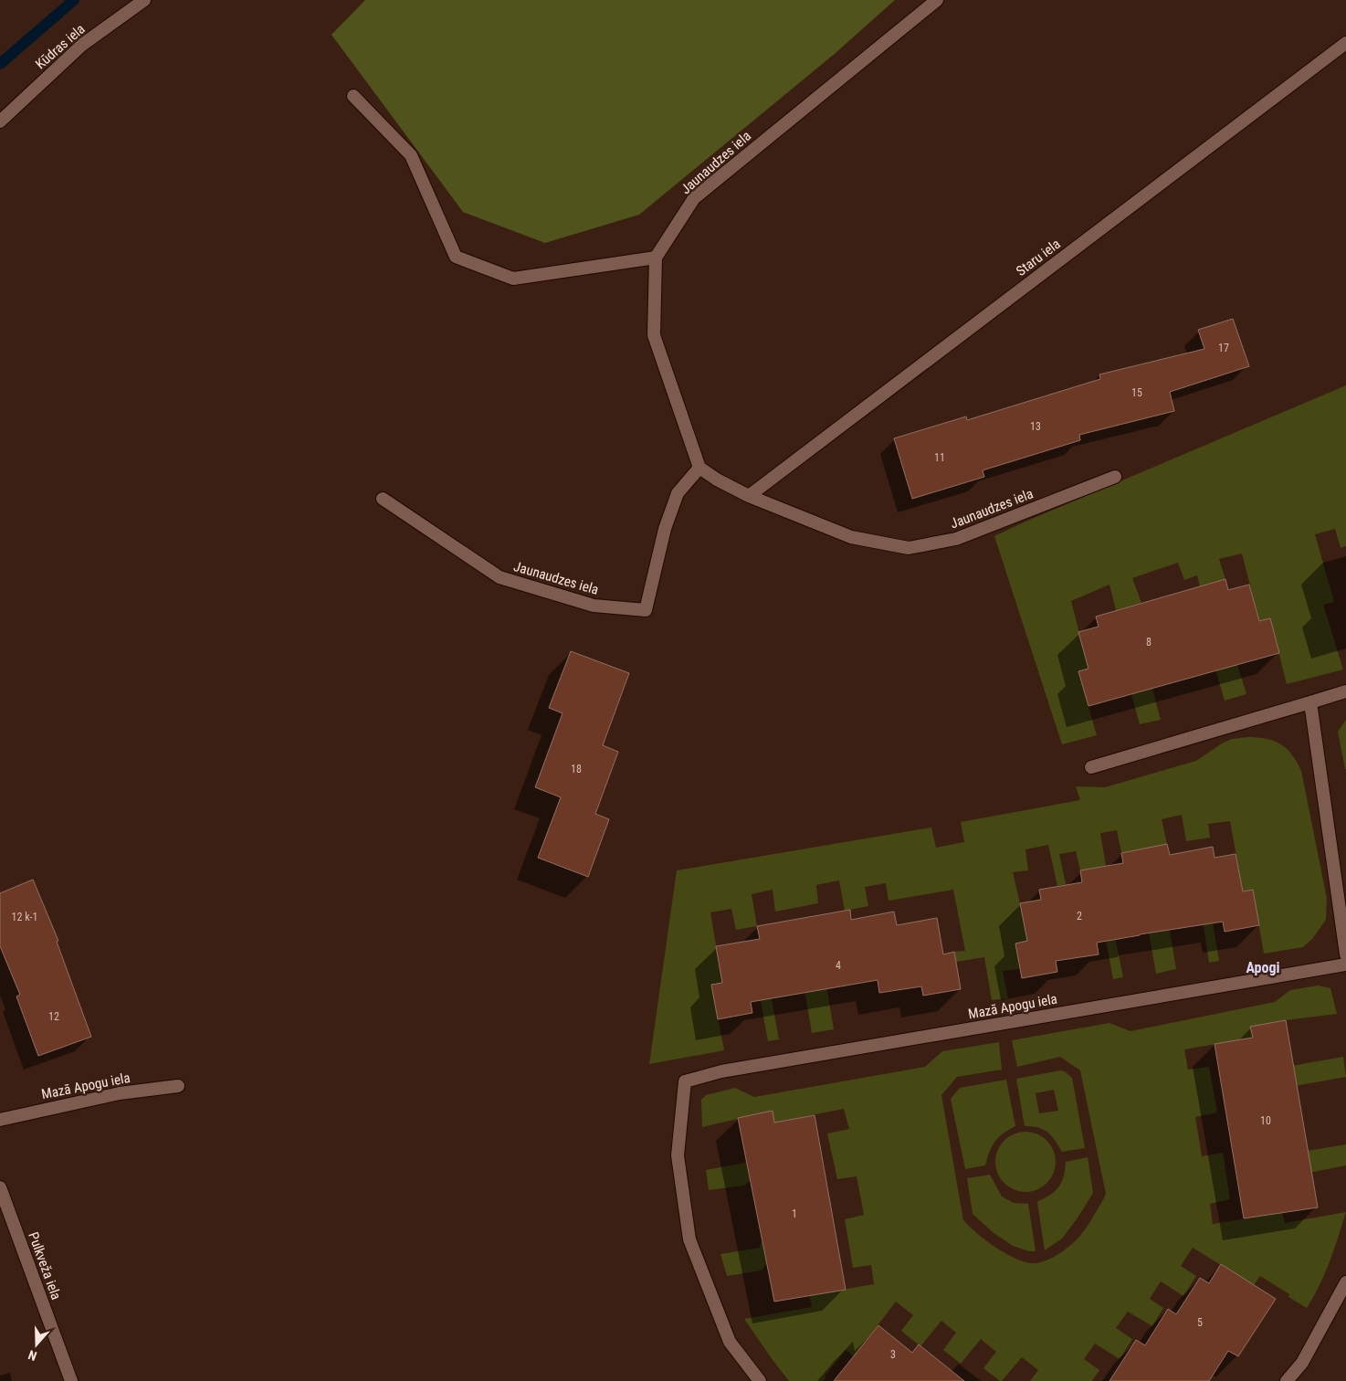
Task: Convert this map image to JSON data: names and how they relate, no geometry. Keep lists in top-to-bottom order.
{
  "streets": {
    "street": [
      "Kūdras iela",
      "Jaunaudzes iela",
      "Staru iela",
      "Mazā Apogu iela",
      "Pulkveža iela"
    ]
  },
  "crossings": [
    ["Jaunaudzes iela", "Staru iela"]
  ],
  "districts": ["Apogi"],
  "house_numbers": [
    "17",
    "15",
    "13",
    "11",
    "8",
    "18",
    "2",
    "12 k-1",
    "4",
    "12",
    "10",
    "1",
    "5",
    "3"
  ],
  "north": "bottom"
}
